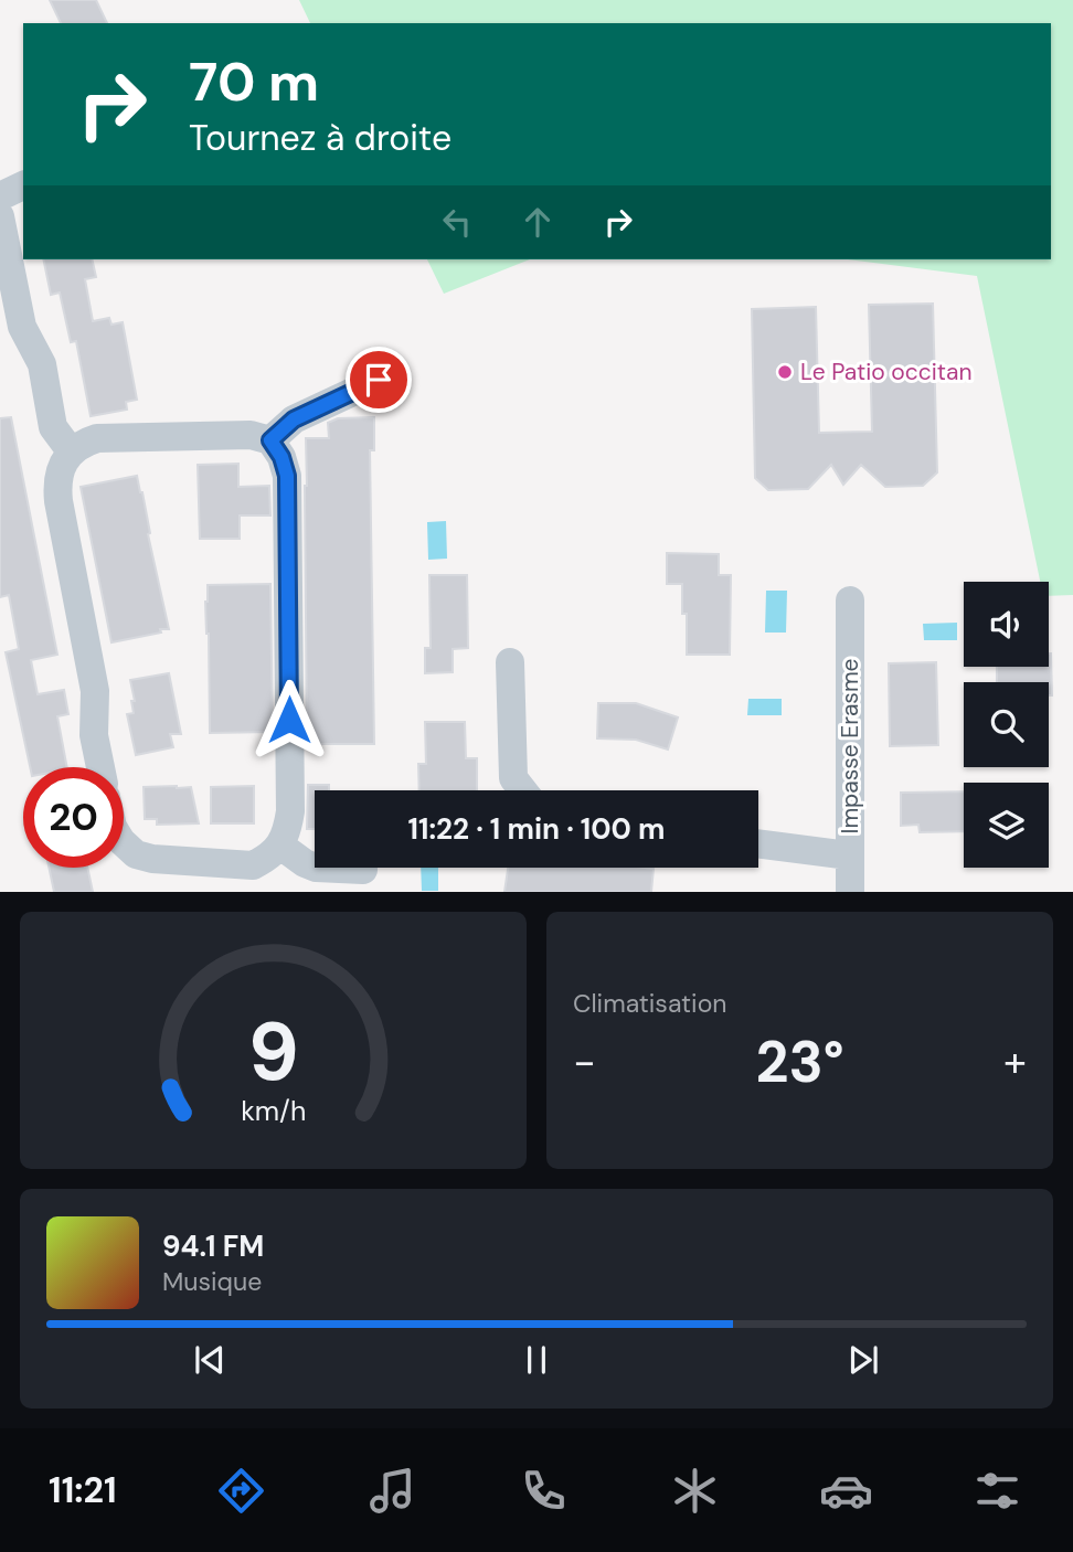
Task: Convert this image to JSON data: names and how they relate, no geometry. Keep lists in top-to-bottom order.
{
  "streets": {
    "street": ["Impasse Erasme"]
  },
  "places": ["Le Patio occitan"],
  "page": {
    "turn": ["70 m", "Tournez à droite"],
    "limit": "20",
    "trip": "11:22 · 1 min · 100 m",
    "tile": "Climatisation",
    "heat": ["−", "23°", "+"],
    "song": ["94.1 FM", "Musique"],
    "tabs": "11:21",
    "gauge": ["9", "km/h"]
  }
}
